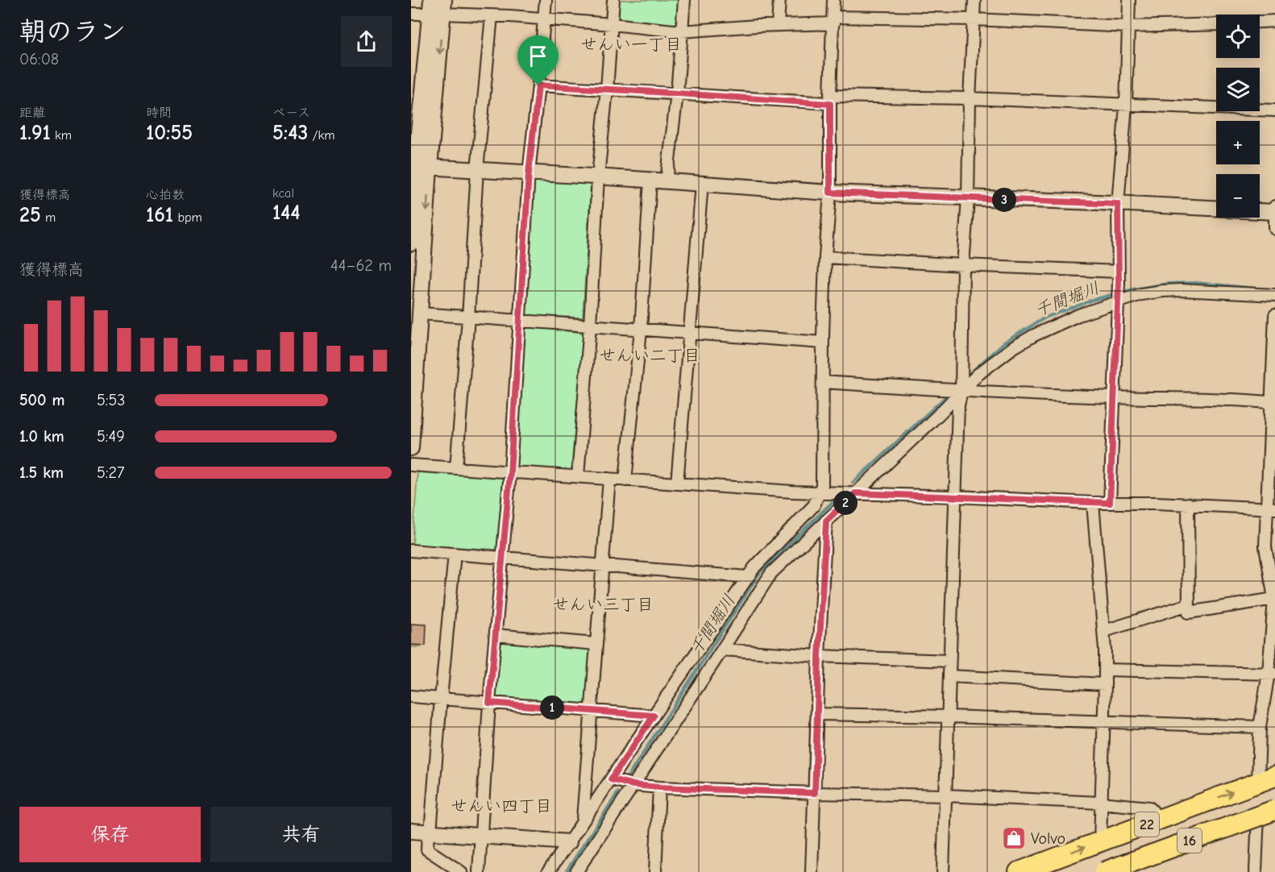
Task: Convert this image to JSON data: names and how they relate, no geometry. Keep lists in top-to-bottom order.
{
  "streets": {
    "highway": ["22", "16"]
  },
  "districts": [
    "せんい一丁目",
    "せんい二丁目",
    "せんい三丁目",
    "せんい四丁目"
  ],
  "water": ["千間堀川"],
  "places": {
    "shop": ["Volvo"]
  },
  "page": {
    "heading": ["朝のラン", "06:08"],
    "map_buttons": ["+", "−"],
    "stats": [
      ["距離", "1.91 km"],
      ["時間", "10:55"],
      ["ペース", "5:43 /km"],
      ["獲得標高", "25 m"],
      ["心拍数", "161 bpm"],
      ["kcal", "144"]
    ],
    "pins": ["3", "2", "1"],
    "chart": ["獲得標高", "44–62 m"],
    "list": [
      {
        "name": "500 m",
        "note": "5:53"
      },
      {
        "name": "1.0 km",
        "note": "5:49"
      },
      {
        "name": "1.5 km",
        "note": "5:27"
      }
    ],
    "buttons": ["保存", "共有"]
  }
}
